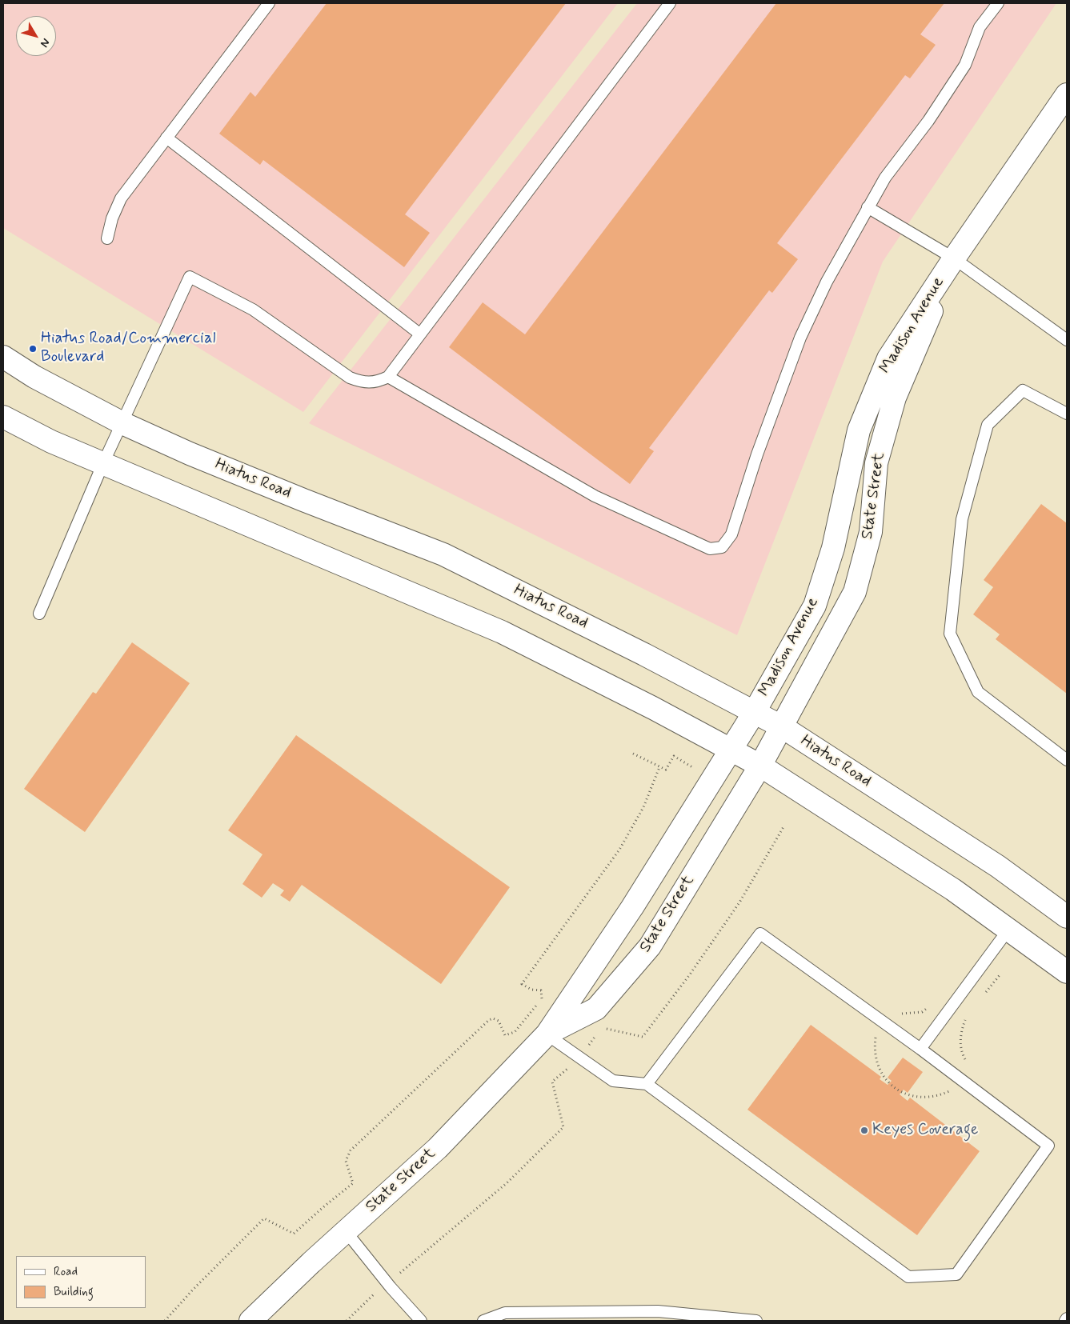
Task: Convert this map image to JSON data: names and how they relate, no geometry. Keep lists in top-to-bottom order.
{
  "streets": {
    "main road": ["Madison Avenue", "Hiatus Road", "State Street"]
  },
  "crossings": [
    ["Madison Avenue", "Hiatus Road"],
    ["Madison Avenue", "State Street"],
    ["Hiatus Road", "State Street"]
  ],
  "places": ["Hiatus Road/Commercial Boulevard", "Keyes Coverage"],
  "legend": ["Road", "Building"],
  "north": "bottom right"
}
